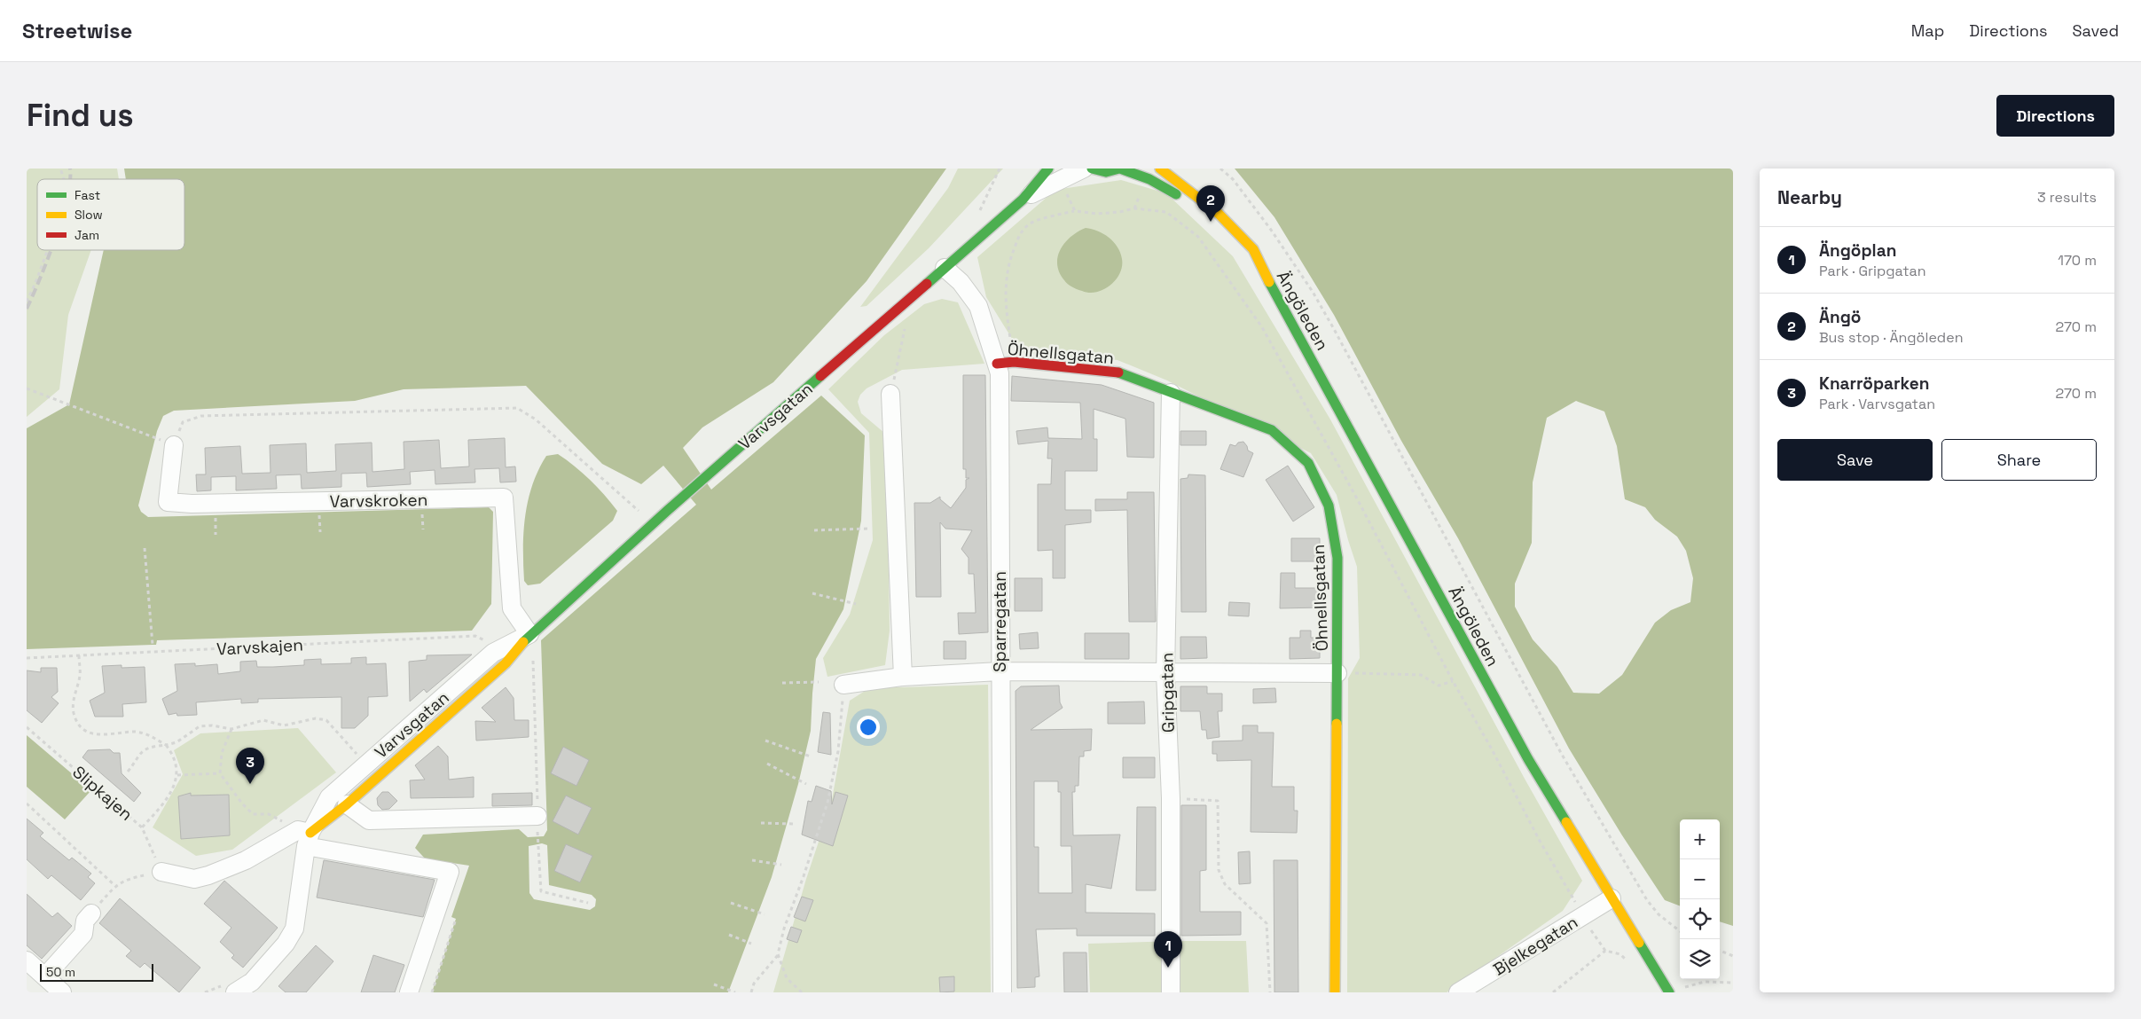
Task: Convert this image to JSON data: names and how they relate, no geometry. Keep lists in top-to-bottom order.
{
  "streets": {
    "street": [
      "Ängöleden",
      "Öhnellsgatan",
      "Varvsgatan",
      "Varvskroken",
      "Sparregatan",
      "Gripgatan",
      "Bjelkegatan"
    ],
    "path": ["Varvskajen", "Slipkajen"]
  },
  "crossings": [
    ["Ängöleden", "Bjelkegatan"],
    ["Öhnellsgatan", "Sparregatan"],
    ["Öhnellsgatan", "Gripgatan"],
    ["Varvsgatan", "Varvskroken"],
    ["Varvsgatan", "Sparregatan"]
  ],
  "legend": ["Fast", "Slow", "Jam"],
  "scale_bar": "50 m",
  "page": {
    "header": "Streetwise",
    "nav": ["Map", "Directions", "Saved"],
    "buttons": [
      "Directions",
      ["Save", "Share"]
    ],
    "title": "Find us",
    "heading": ["Nearby", "3 results"],
    "pins": ["2", "3", "1"],
    "list": [
      {
        "mark": "1",
        "name": "Ängöplan",
        "note": "Park · Gripgatan",
        "value": "170 m"
      },
      {
        "mark": "2",
        "name": "Ängö",
        "note": "Bus stop · Ängöleden",
        "value": "270 m"
      },
      {
        "mark": "3",
        "name": "Knarröparken",
        "note": "Park · Varvsgatan",
        "value": "270 m"
      }
    ],
    "map_buttons": ["+", "−"],
    "scale": "50 m"
  }
}
